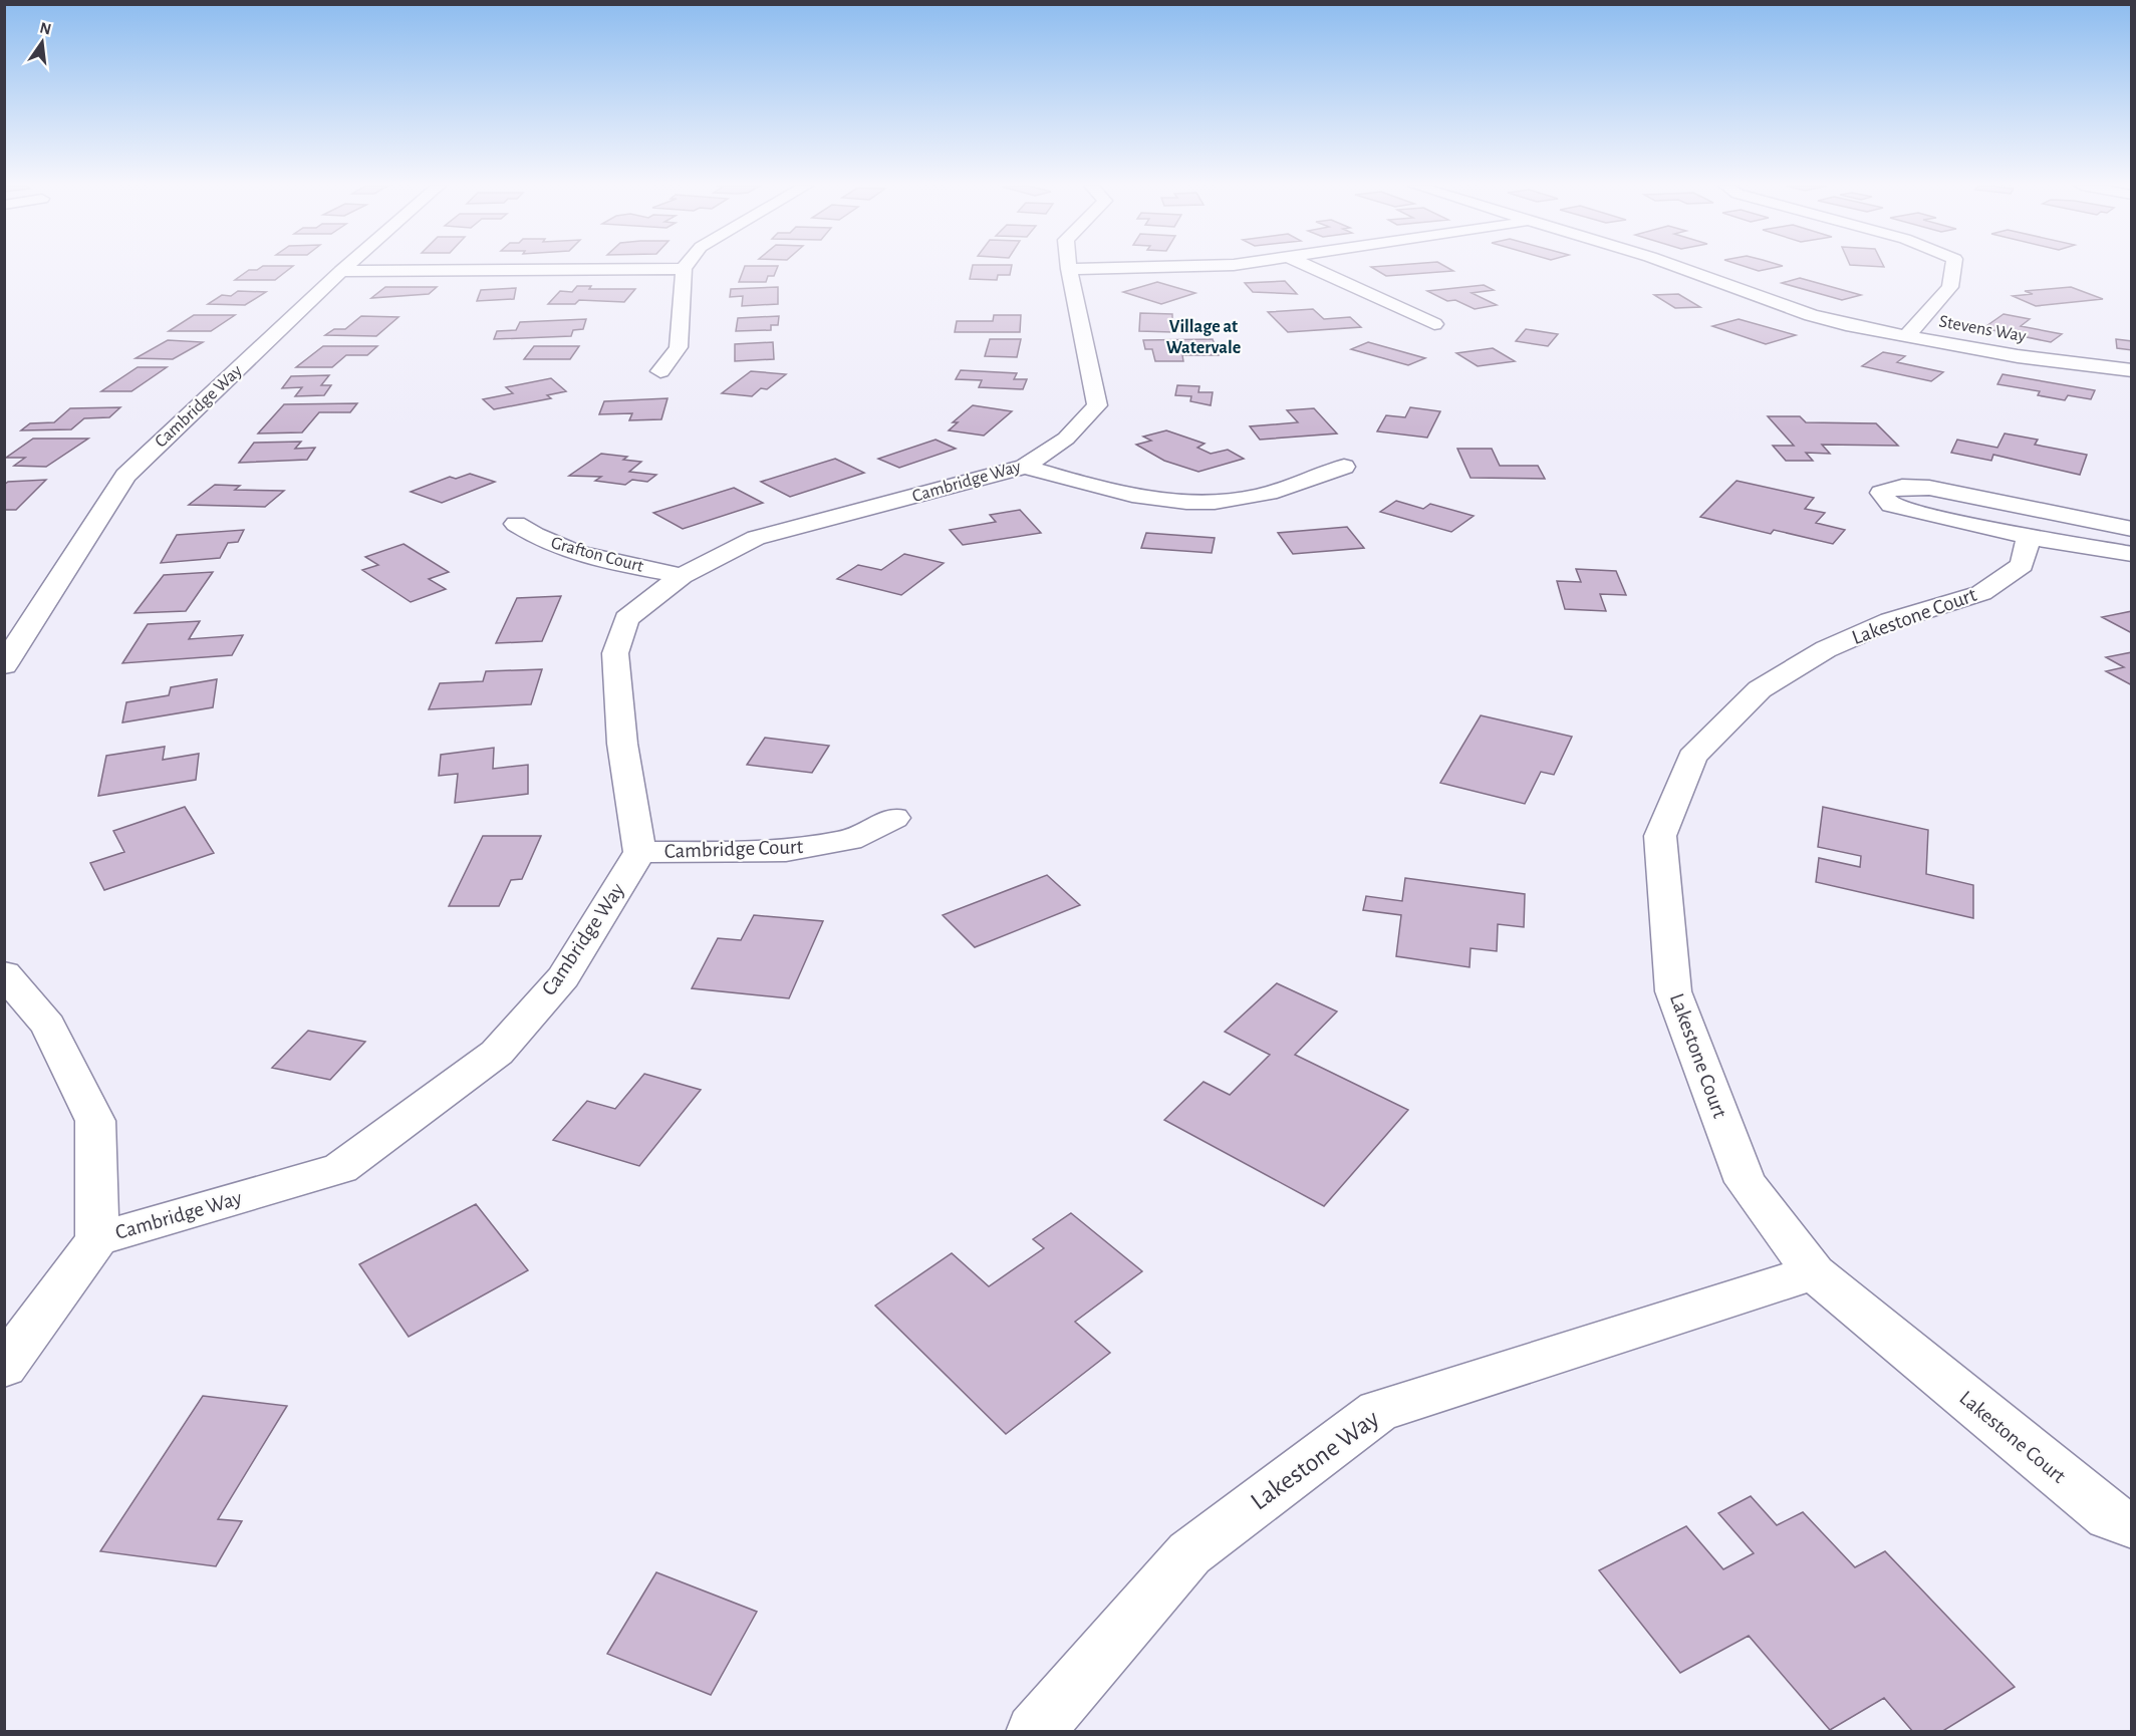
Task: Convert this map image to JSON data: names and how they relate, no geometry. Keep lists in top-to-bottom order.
{
  "streets": {
    "street": [
      "Stevens Way",
      "Cambridge Way",
      "Grafton Court",
      "Lakestone Court",
      "Cambridge Court",
      "Lakestone Way"
    ]
  },
  "crossings": [
    ["Cambridge Way", "Grafton Court"],
    ["Cambridge Way", "Cambridge Court"],
    ["Lakestone Court", "Lakestone Way"]
  ],
  "districts": ["Village at Watervale"],
  "north": "top"
}
